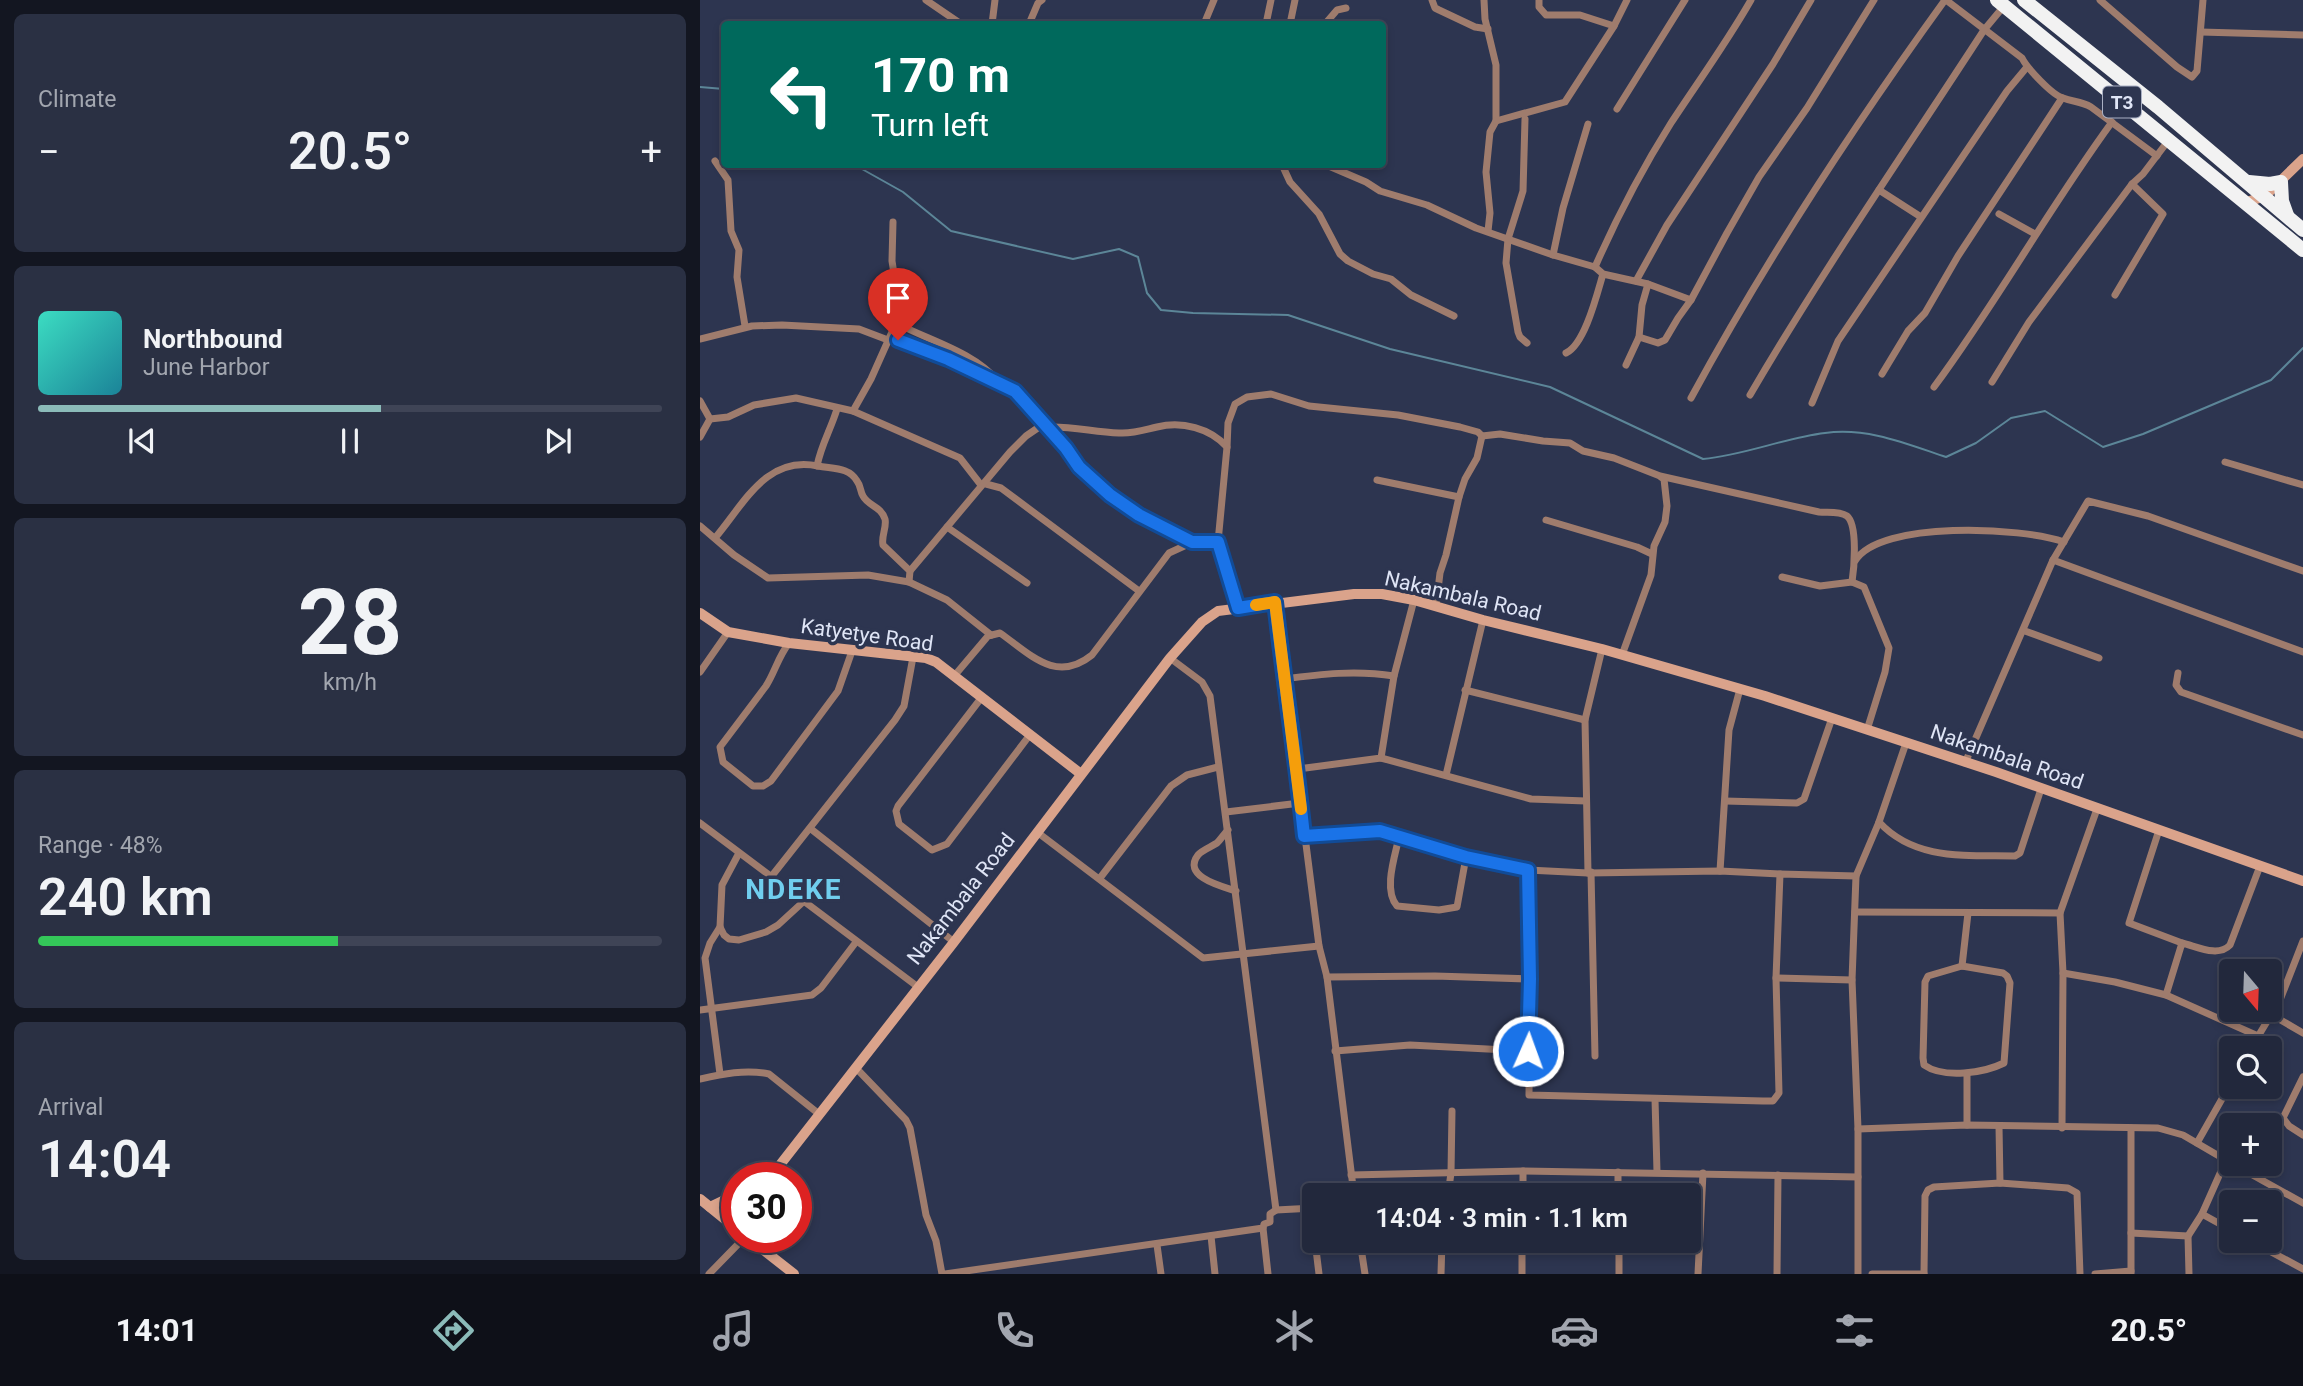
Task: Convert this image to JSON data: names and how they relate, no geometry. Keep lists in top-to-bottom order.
{
  "streets": {
    "highway": ["T3"],
    "main road": ["Nakambala Road", "Katyetye Road"]
  },
  "crossings": [
    ["Nakambala Road", "Katyetye Road"]
  ],
  "districts": ["NDEKE"],
  "north": "bottom",
  "page": {
    "tile": [
      "Climate",
      ["28", "km/h"],
      ["Range · 48%", "240 km"],
      ["Arrival", "14:04"]
    ],
    "turn": ["170 m", "Turn left"],
    "heat": ["−", "20.5°", "+"],
    "song": ["Northbound", "June Harbor"],
    "map_buttons": ["+", "−"],
    "limit": "30",
    "trip": "14:04 · 3 min · 1.1 km",
    "tabs": ["14:01", "20.5°"]
  }
}
